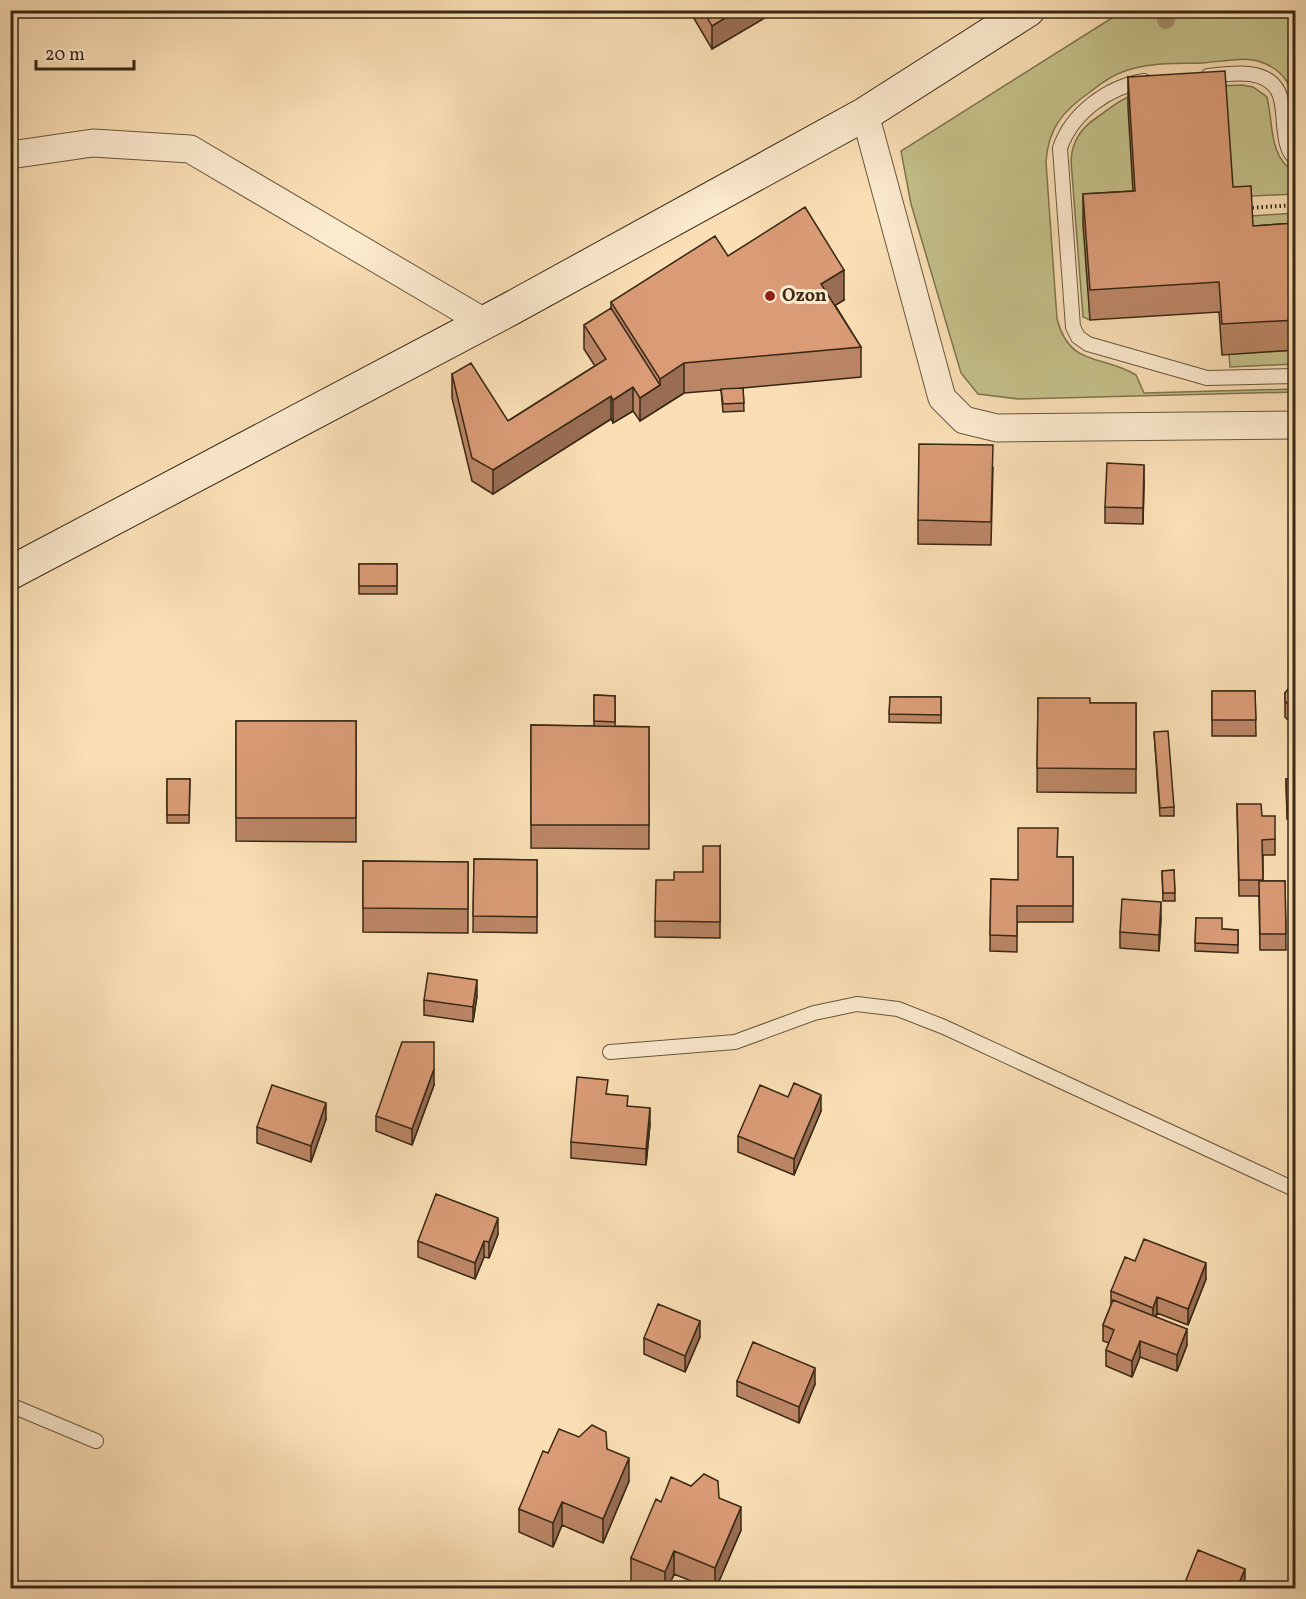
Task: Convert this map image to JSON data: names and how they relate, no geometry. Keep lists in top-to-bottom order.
{
  "places": ["Ozon"],
  "scale_bar": "20 m"
}
